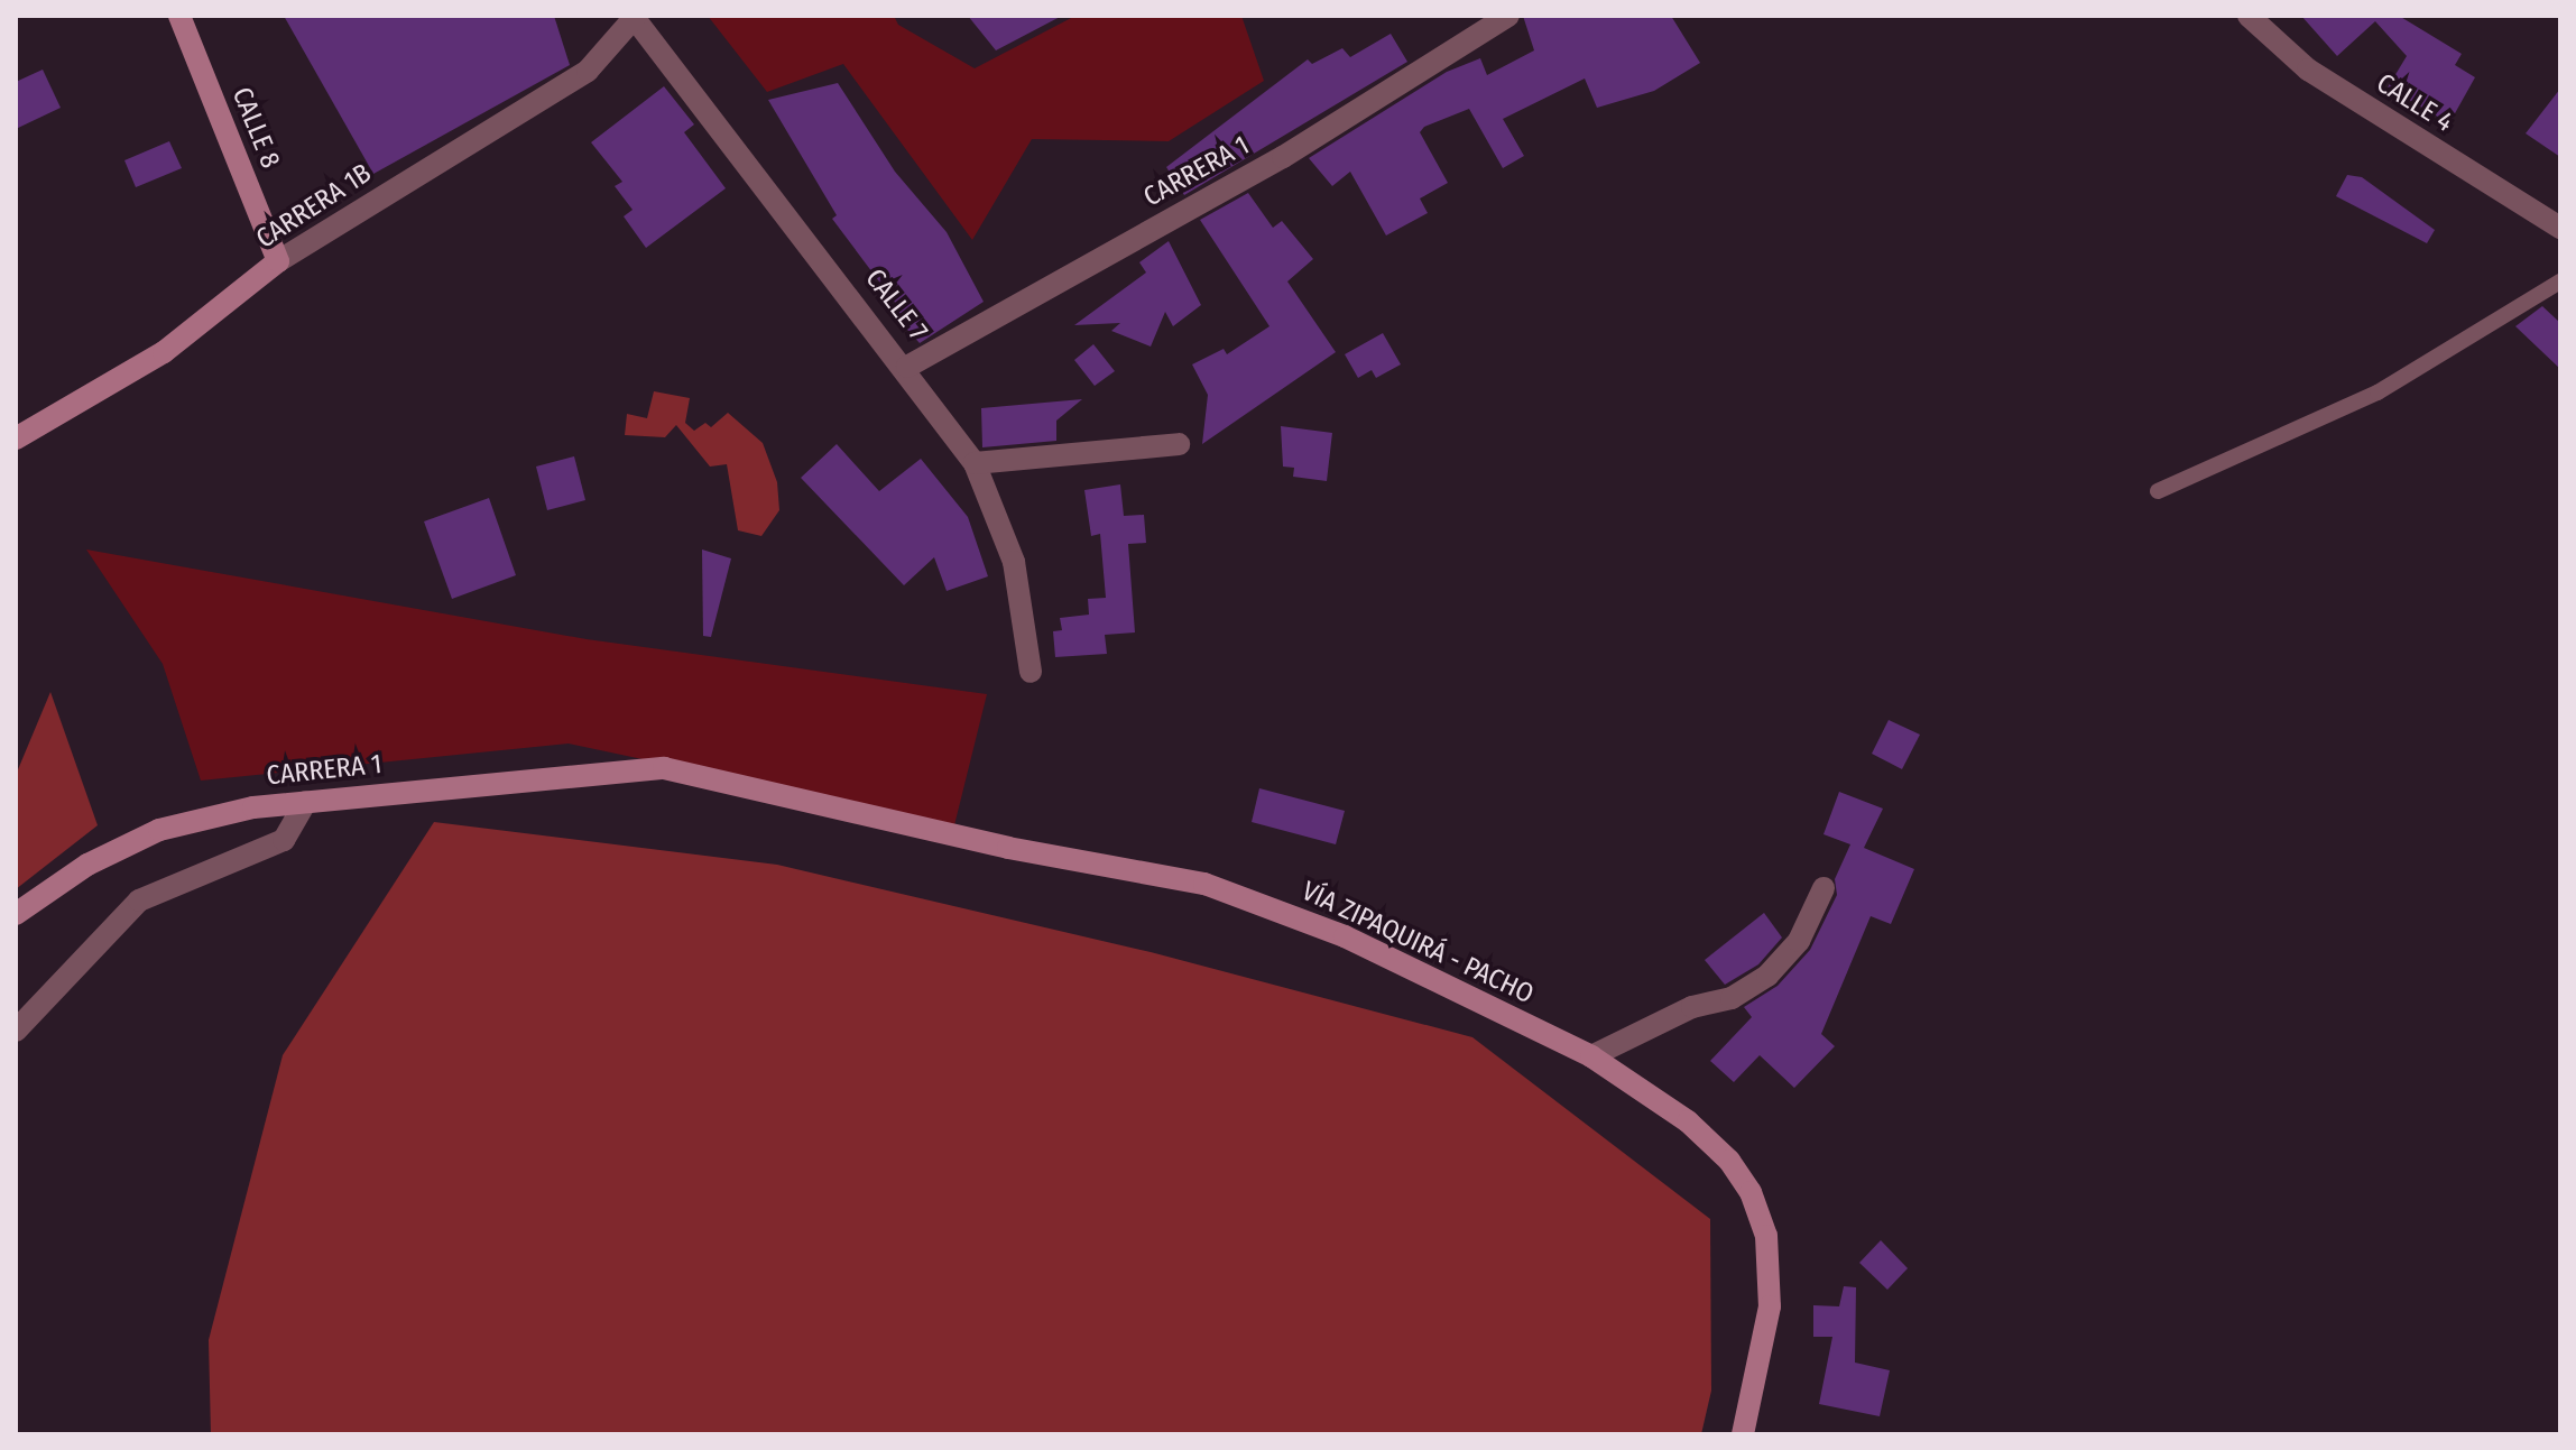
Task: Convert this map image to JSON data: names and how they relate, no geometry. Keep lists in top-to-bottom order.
{
  "streets": {
    "main road": [
      "CALLE 8",
      "CARRERA 1",
      "CARRERA 1B",
      "VÍA ZIPAQUIRÁ - PACHO"
    ],
    "street": ["CALLE 4", "CALLE 7"]
  },
  "crossings": [
    ["CALLE 8", "CARRERA 1B"],
    ["CARRERA 1", "CALLE 7"],
    ["CARRERA 1", "VÍA ZIPAQUIRÁ - PACHO"],
    ["CARRERA 1B", "CALLE 7"]
  ]
}
